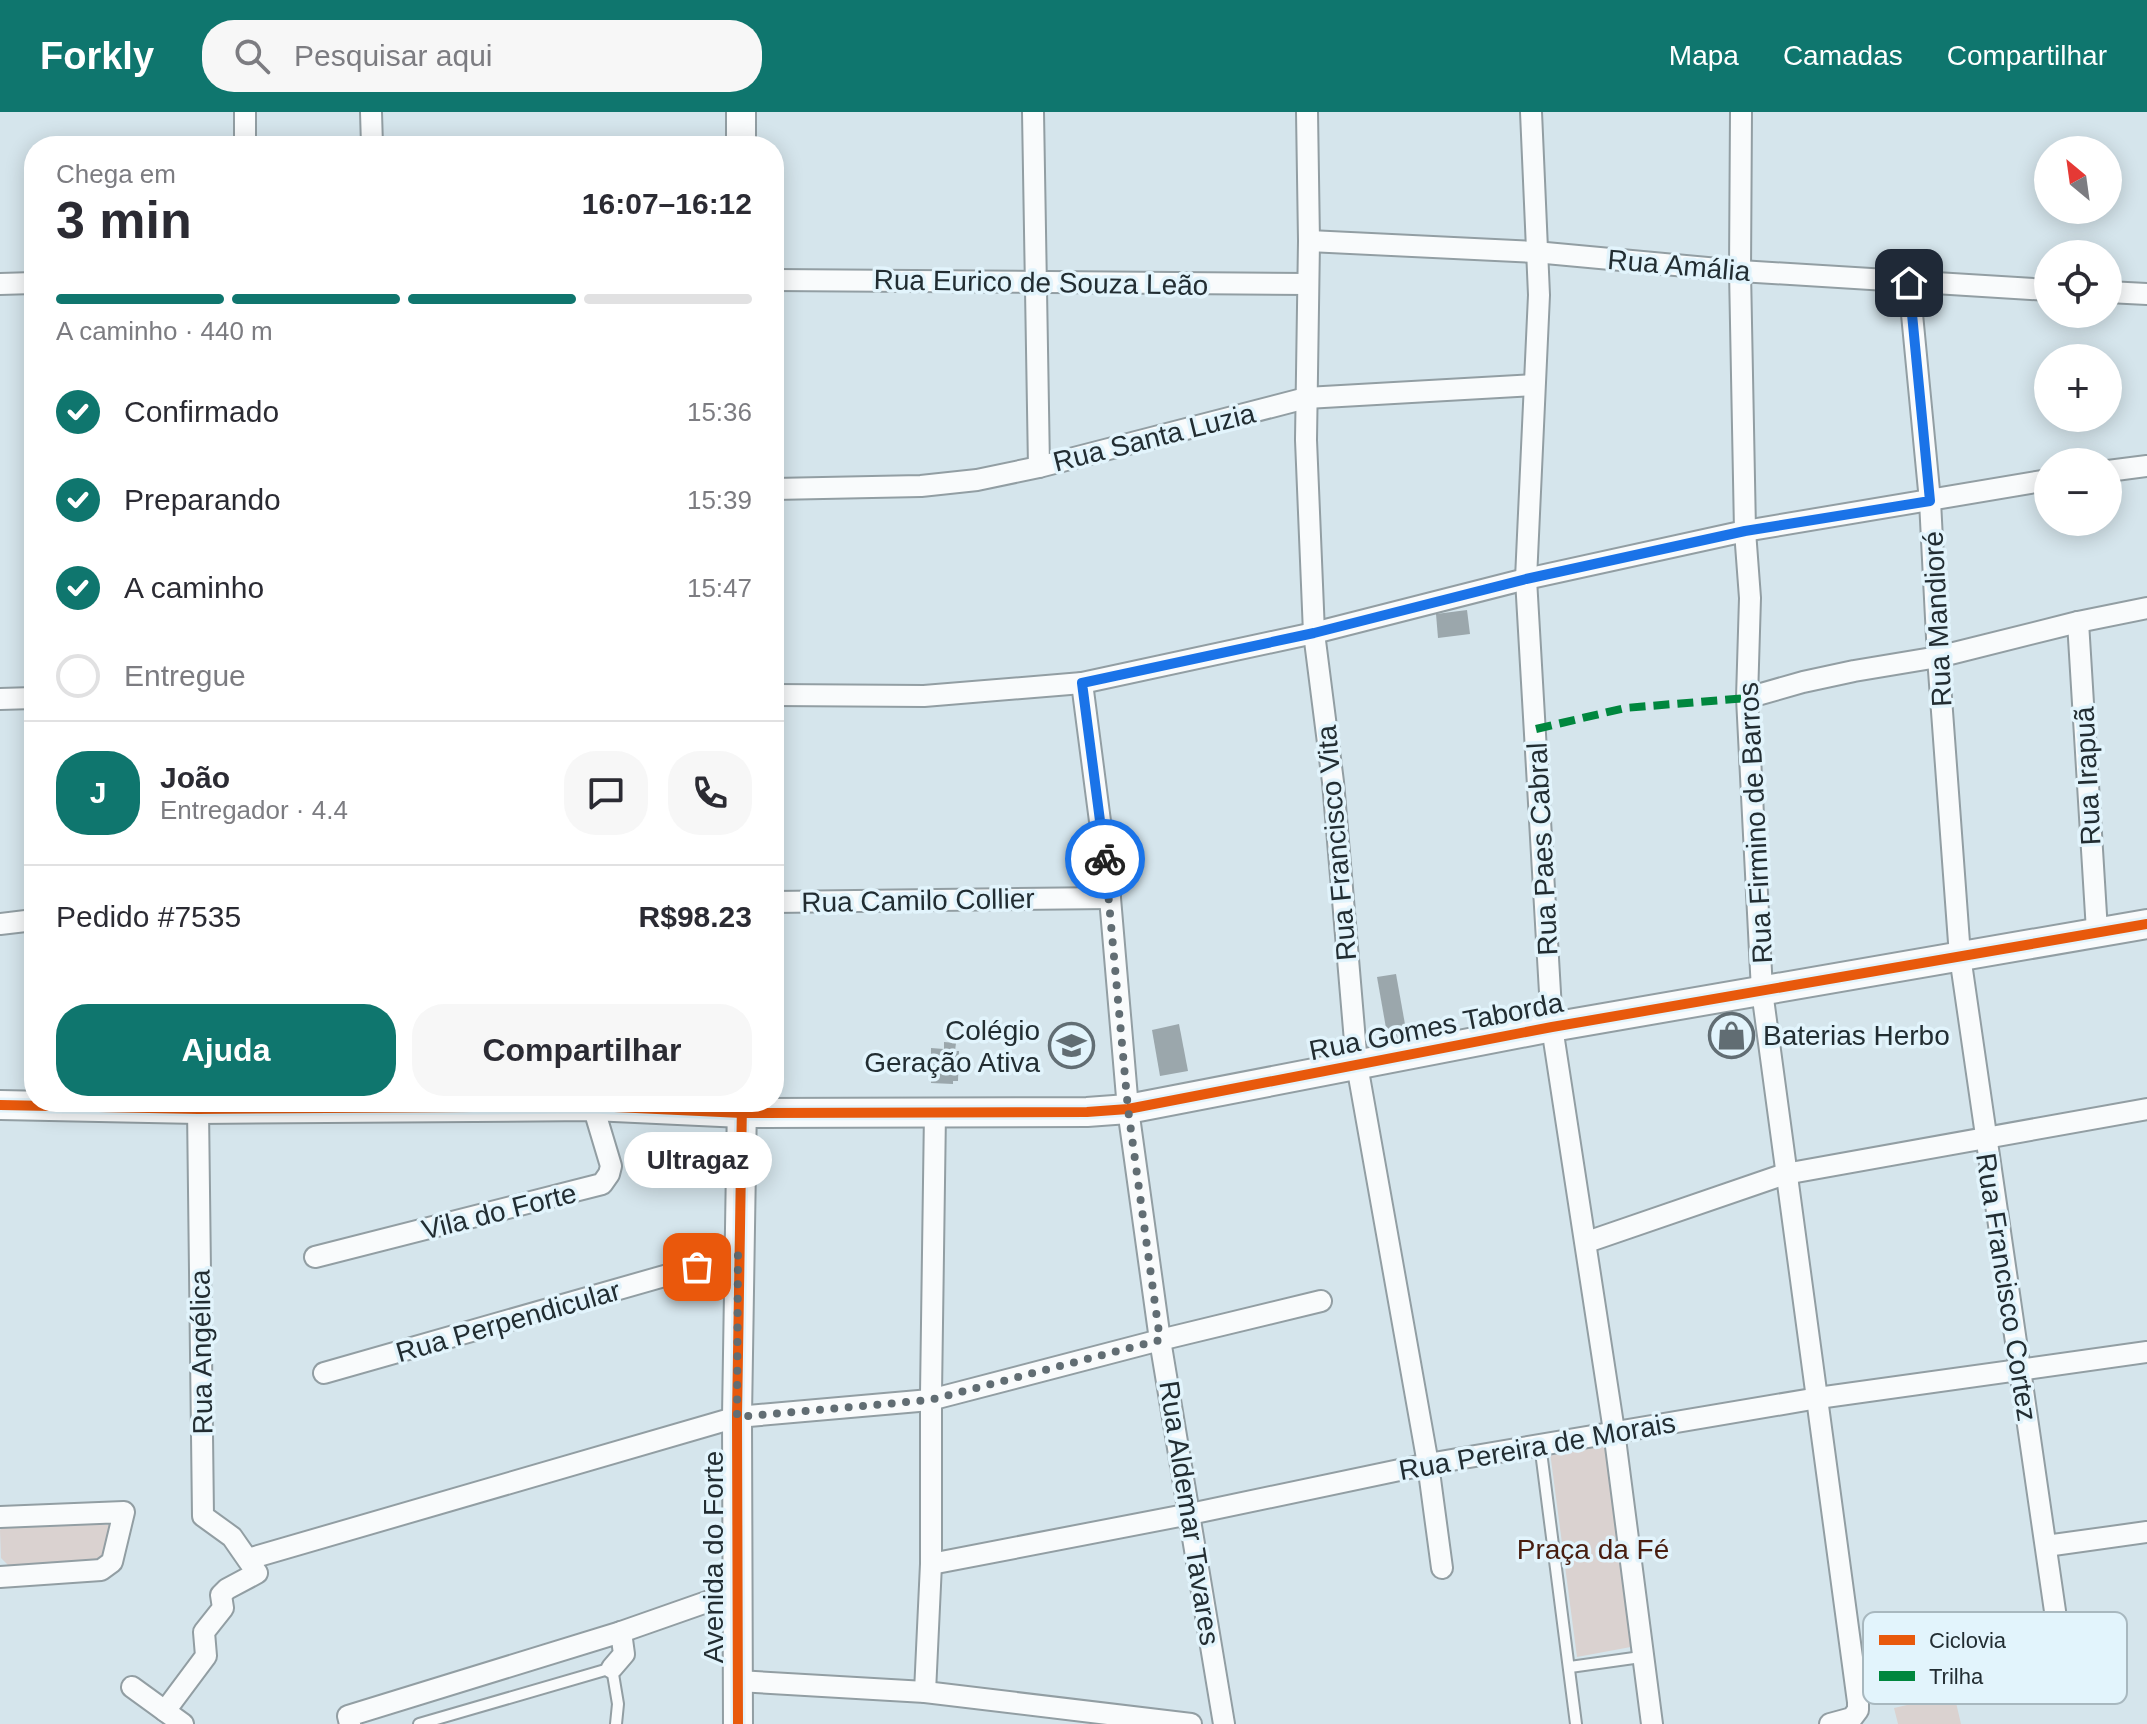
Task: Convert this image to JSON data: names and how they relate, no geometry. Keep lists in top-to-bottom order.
{
  "streets": {
    "main road": ["Rua Gomes Taborda", "Avenida do Forte"],
    "street": [
      "Rua Amália",
      "Rua Eurico de Souza Leão",
      "Rua Santa Luzia",
      "Rua Mandioré",
      "Rua Irapuã",
      "Rua Firmino de Barros",
      "Rua Francisco Vita",
      "Rua Paes Cabral",
      "Rua Camilo Collier",
      "Vila do Forte",
      "Rua Francisco Cortez",
      "Rua Perpendicular",
      "Rua Angélica",
      "Rua Pereira de Morais",
      "Rua Aldemar Tavares"
    ]
  },
  "crossings": [
    ["Rua Amália", "Rua Mandioré"],
    ["Rua Amália", "Rua Firmino de Barros"],
    ["Rua Amália", "Rua Francisco Vita"],
    ["Rua Amália", "Rua Paes Cabral"],
    ["Rua Eurico de Souza Leão", "Rua Francisco Vita"],
    ["Rua Santa Luzia", "Rua Francisco Vita"],
    ["Rua Santa Luzia", "Rua Paes Cabral"],
    ["Rua Mandioré", "Rua Gomes Taborda"],
    ["Rua Mandioré", "Rua Francisco Cortez"],
    ["Rua Irapuã", "Rua Gomes Taborda"],
    ["Rua Firmino de Barros", "Rua Gomes Taborda"],
    ["Rua Firmino de Barros", "Rua Pereira de Morais"],
    ["Rua Francisco Vita", "Rua Gomes Taborda"],
    ["Rua Francisco Vita", "Rua Pereira de Morais"],
    ["Rua Paes Cabral", "Rua Gomes Taborda"],
    ["Rua Paes Cabral", "Rua Pereira de Morais"],
    ["Rua Camilo Collier", "Rua Aldemar Tavares"],
    ["Rua Gomes Taborda", "Rua Francisco Cortez"],
    ["Rua Gomes Taborda", "Rua Aldemar Tavares"],
    ["Rua Francisco Cortez", "Rua Pereira de Morais"],
    ["Rua Perpendicular", "Avenida do Forte"],
    ["Rua Pereira de Morais", "Rua Aldemar Tavares"]
  ],
  "parks": ["Praça da Fé"],
  "places": {
    "shop": ["Baterias Herbo"],
    "school or university": ["Colégio Geração Ativa"],
    "other": ["Ultragaz"]
  },
  "legend": ["Ciclovia", "Trilha"],
  "north": "top left",
  "page": {
    "header": "Forkly",
    "search": "Pesquisar aqui",
    "nav": ["Mapa", "Camadas", "Compartilhar"],
    "map_buttons": ["+", "−"],
    "heading": ["3 min", "Chega em", "16:07–16:12"],
    "panel": [
      "João",
      "Entregador · 4.4",
      "Pedido #7535",
      "R$98.23"
    ],
    "bar": "A caminho · 440 m",
    "list": [
      ["Confirmado", "15:36"],
      ["Preparando", "15:39"],
      ["A caminho", "15:47"],
      "Entregue"
    ],
    "round": "J",
    "buttons": ["Ajuda", "Compartilhar"],
    "bubble": "Ultragaz"
  }
}
